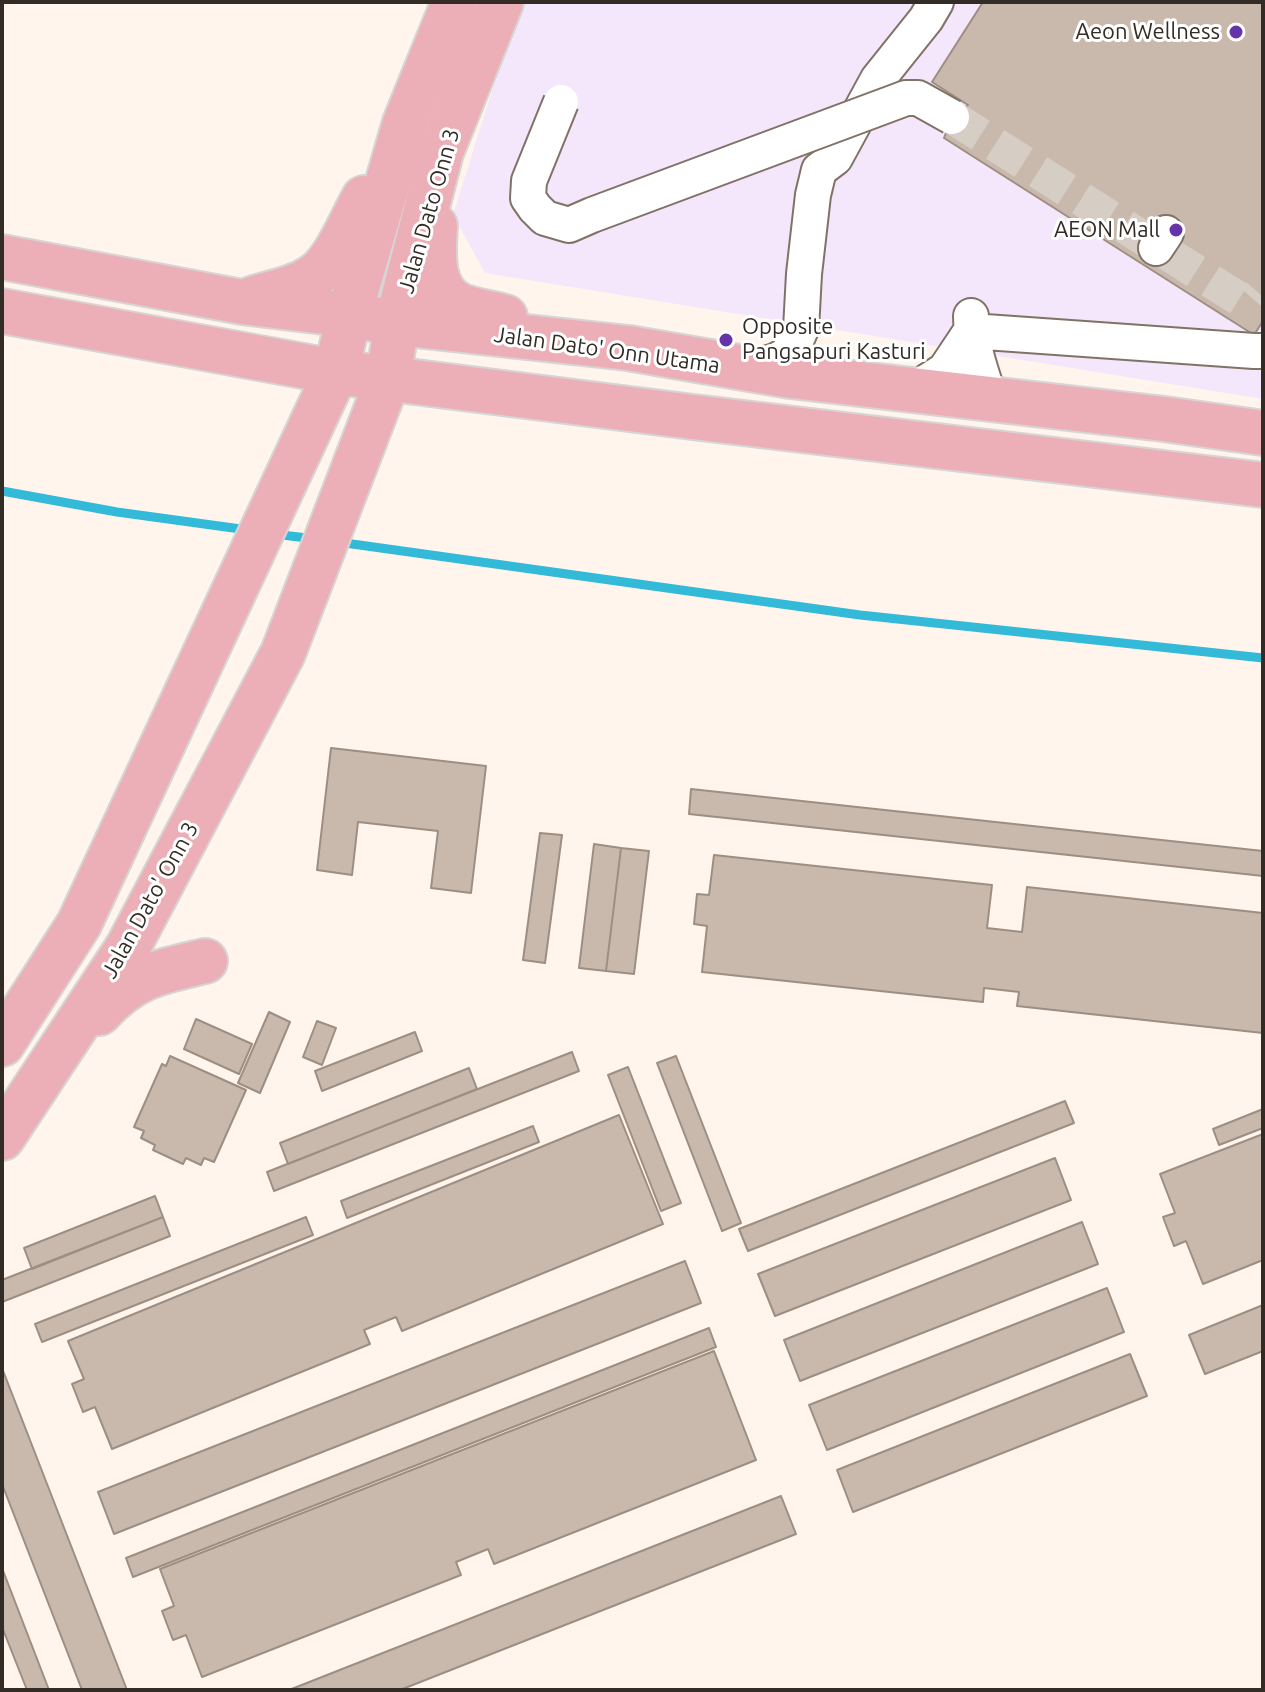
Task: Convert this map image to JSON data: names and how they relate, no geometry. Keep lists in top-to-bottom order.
{
  "streets": {
    "main road": ["Jalan Dato Onn 3", "Jalan Dato' Onn Utama", "Jalan Dato' Onn 3"]
  },
  "crossings": [
    ["Jalan Dato Onn 3", "Jalan Dato' Onn Utama"],
    ["Jalan Dato Onn 3", "Jalan Dato' Onn 3"]
  ],
  "places": ["Aeon Wellness", "AEON Mall", "Opposite Pangsapuri Kasturi"]
}
